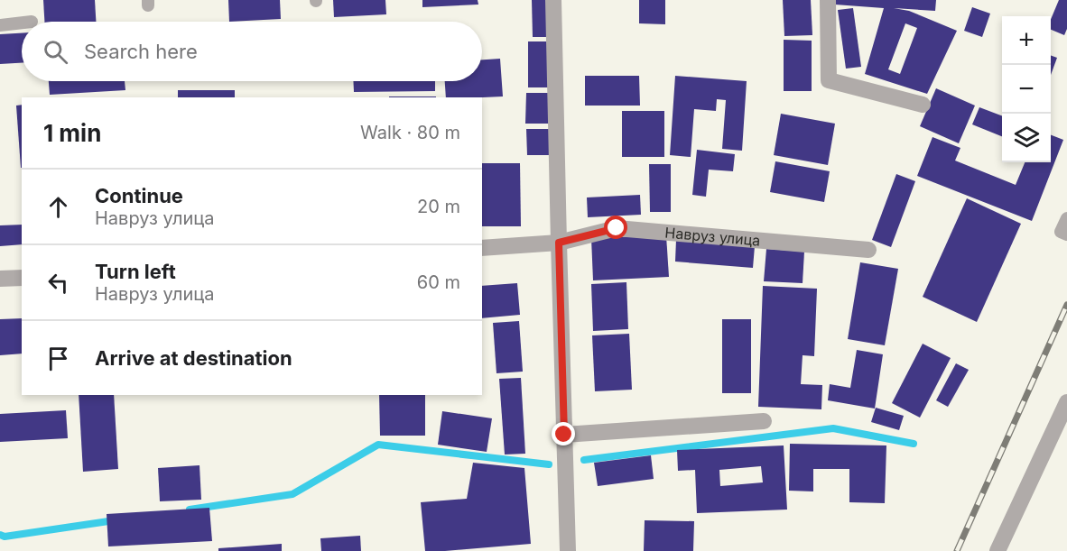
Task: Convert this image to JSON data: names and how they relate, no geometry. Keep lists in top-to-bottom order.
{
  "streets": {
    "street": ["Навруз улица"]
  },
  "page": {
    "map_buttons": ["+", "−"],
    "search": "Search here",
    "heading": ["1 min", "Walk · 80 m"],
    "list": [
      ["Continue", "Навруз улица", "20 m"],
      ["Turn left", "Навруз улица", "60 m"],
      "Arrive at destination"
    ]
  }
}
